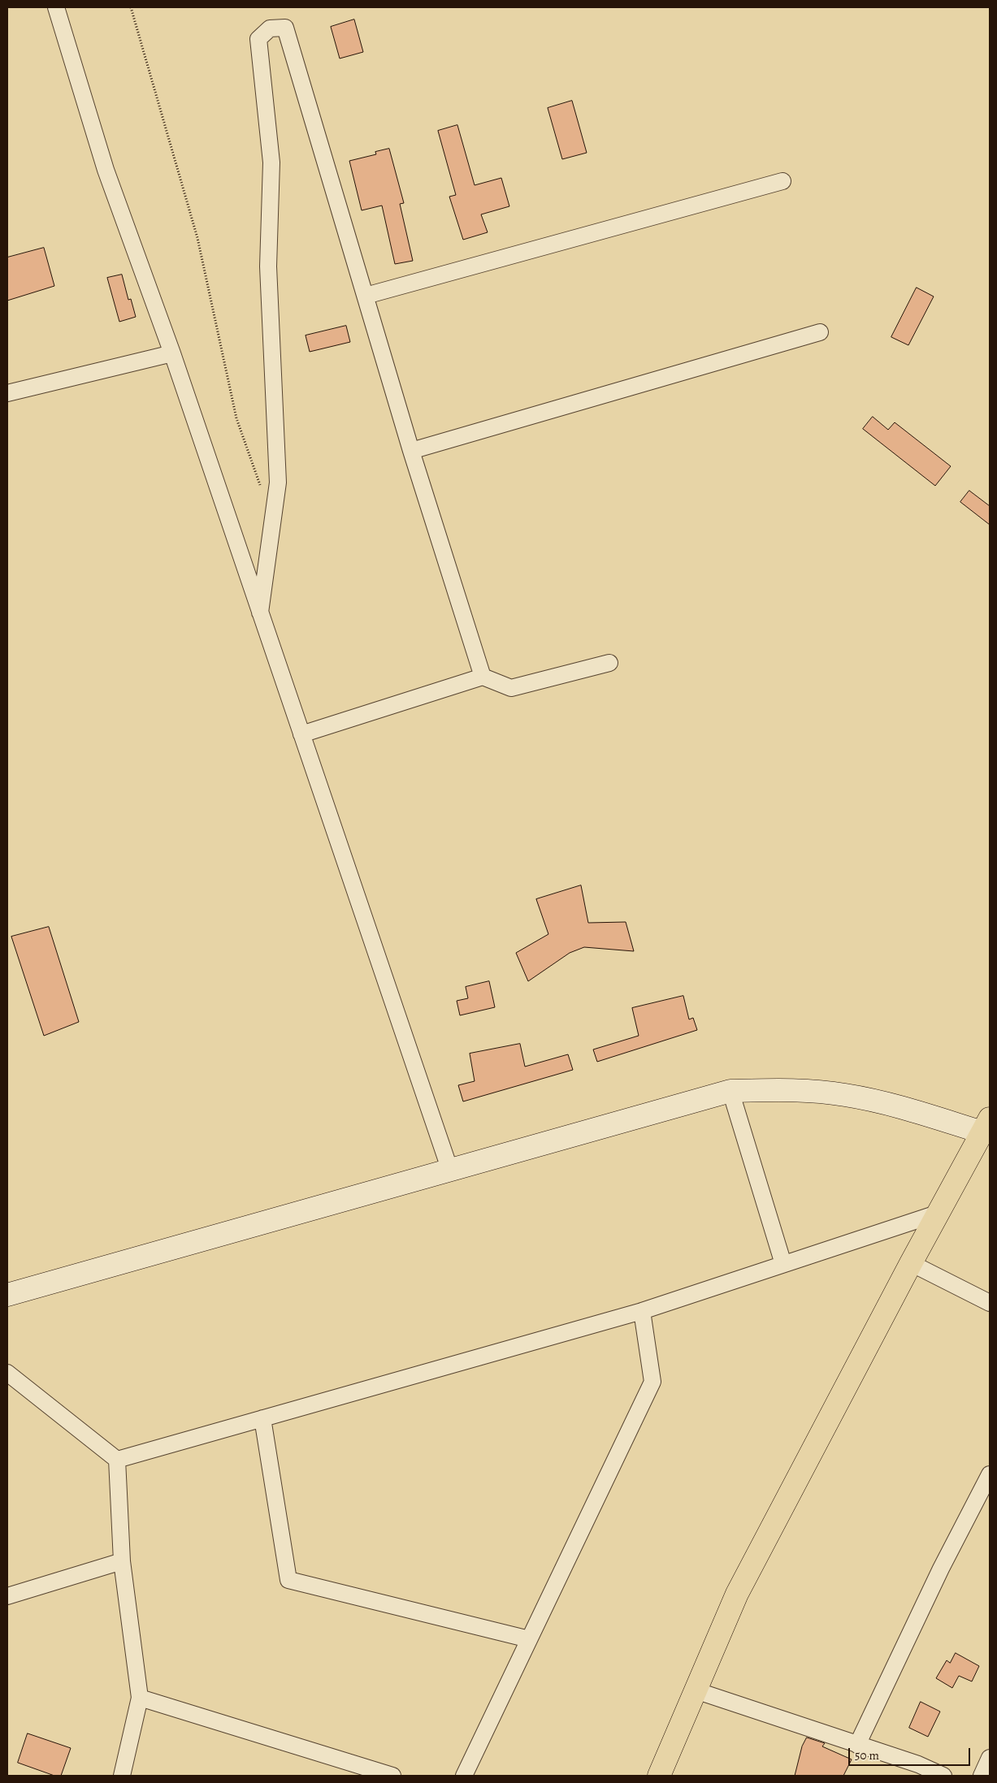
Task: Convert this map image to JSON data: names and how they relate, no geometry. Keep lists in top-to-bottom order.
{
  "scale_bar": "50 m"
}
